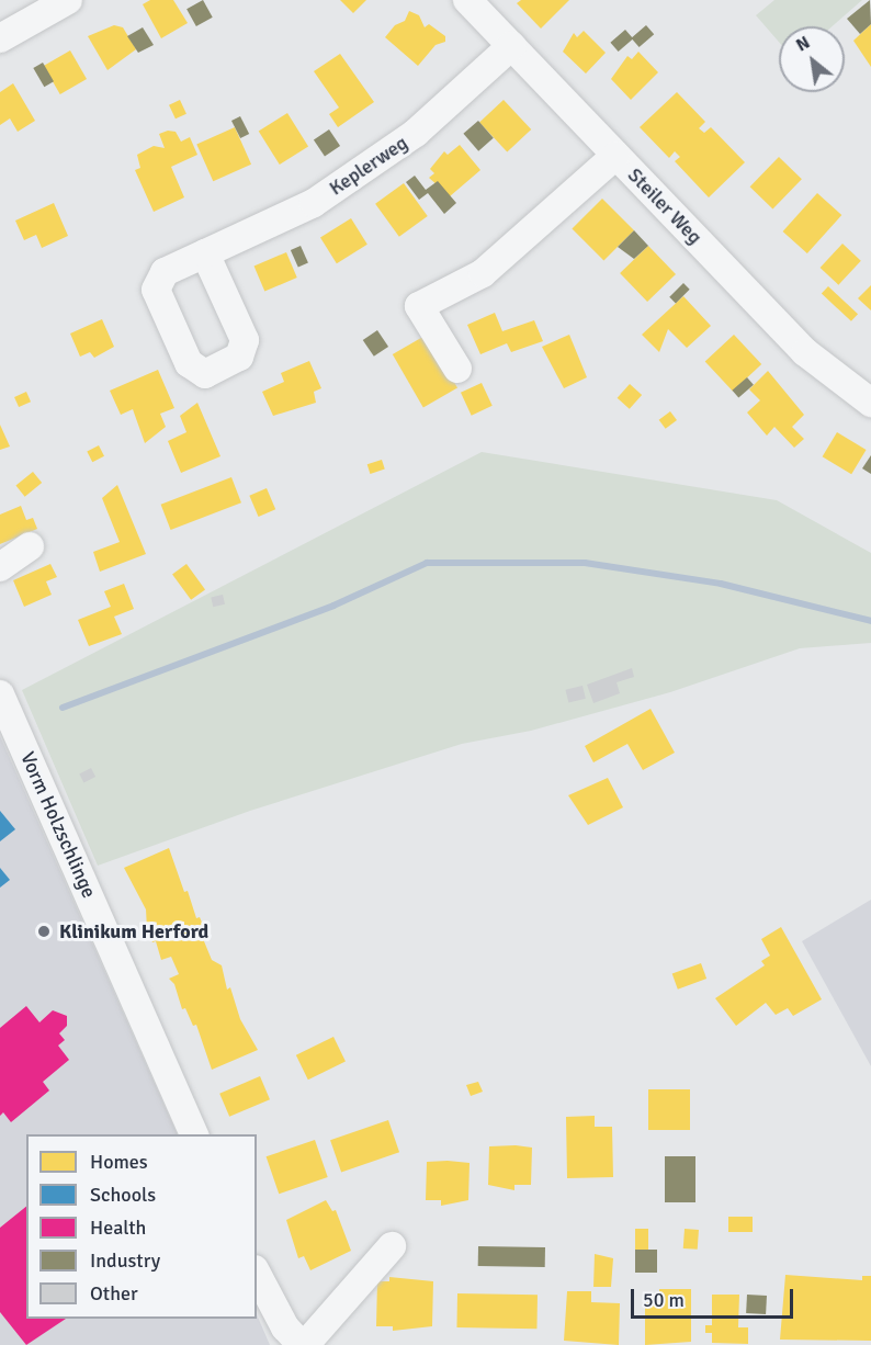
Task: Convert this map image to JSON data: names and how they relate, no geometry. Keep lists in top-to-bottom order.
{
  "streets": {
    "street": ["Keplerweg", "Steiler Weg", "Vorm Holzschlinge"]
  },
  "crossings": [
    ["Keplerweg", "Steiler Weg"]
  ],
  "places": ["Klinikum Herford"],
  "legend": [
    "Homes",
    "Schools",
    "Health",
    "Industry",
    "Other"
  ],
  "scale_bar": "50 m",
  "north": "top left"
}
